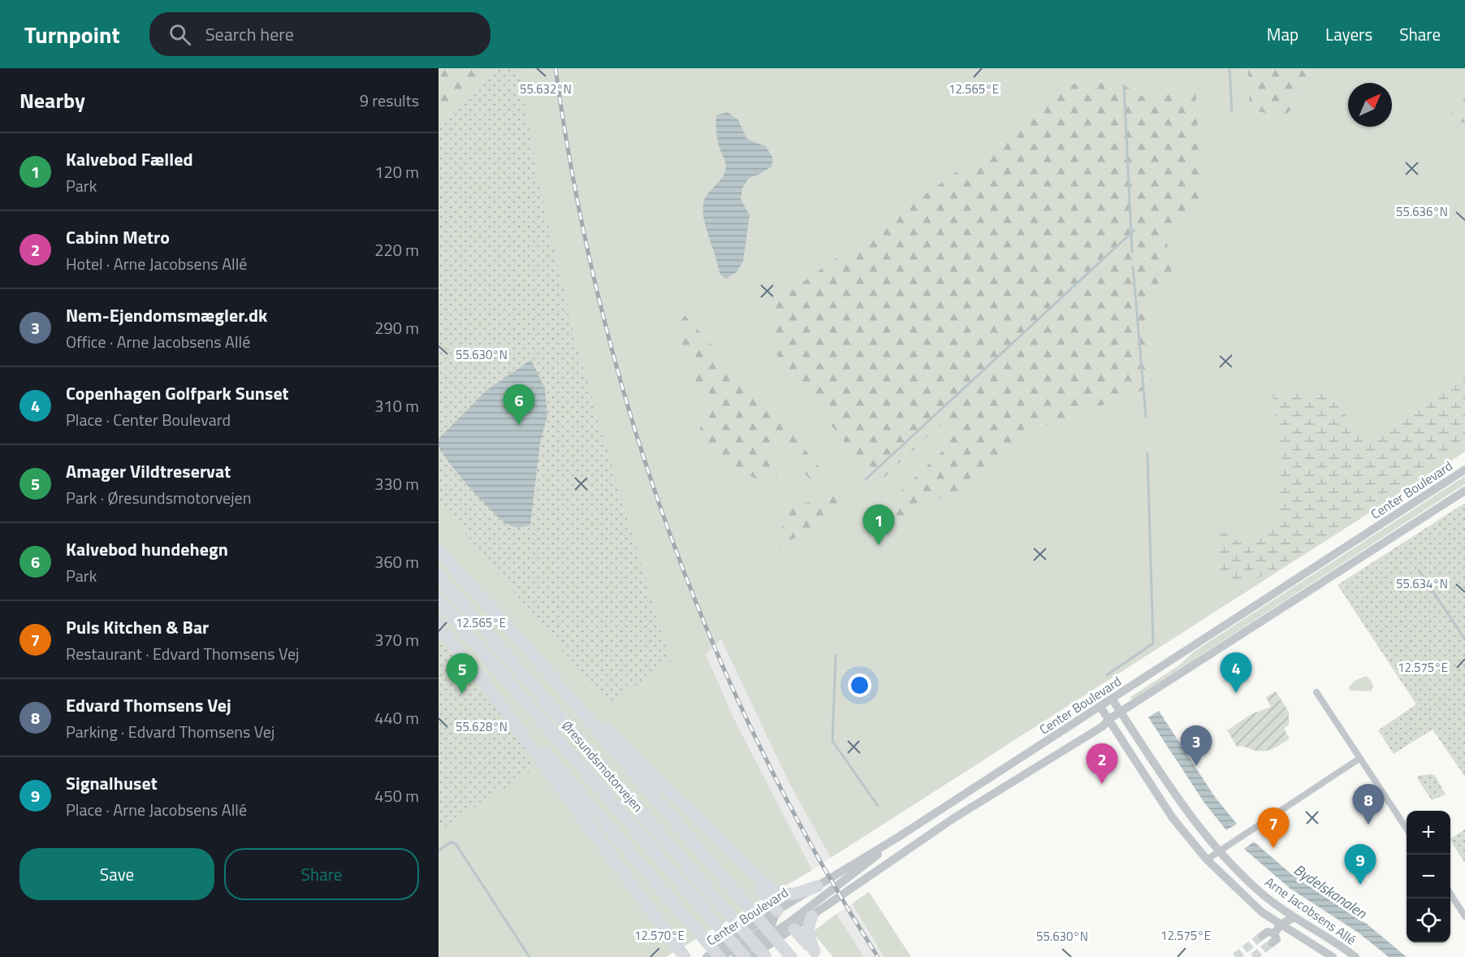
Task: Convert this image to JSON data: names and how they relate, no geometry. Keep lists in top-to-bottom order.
{
  "streets": {
    "highway": ["Øresundsmotorvejen"],
    "street": ["Center Boulevard", "Arne Jacobsens Allé"]
  },
  "crossings": [
    ["Center Boulevard", "Arne Jacobsens Allé"]
  ],
  "water": ["Bydelskanalen"],
  "north": "top right",
  "page": {
    "header": "Turnpoint",
    "search": "Search here",
    "nav": ["Map", "Layers", "Share"],
    "heading": ["Nearby", "9 results"],
    "list": [
      {
        "mark": "1",
        "name": "Kalvebod Fælled",
        "note": "Park",
        "value": "120 m"
      },
      {
        "mark": "2",
        "name": "Cabinn Metro",
        "note": "Hotel · Arne Jacobsens Allé",
        "value": "220 m"
      },
      {
        "mark": "3",
        "name": "Nem-Ejendomsmægler.dk",
        "note": "Office · Arne Jacobsens Allé",
        "value": "290 m"
      },
      {
        "mark": "4",
        "name": "Copenhagen Golfpark Sunset",
        "note": "Place · Center Boulevard",
        "value": "310 m"
      },
      {
        "mark": "5",
        "name": "Amager Vildtreservat",
        "note": "Park · Øresundsmotorvejen",
        "value": "330 m"
      },
      {
        "mark": "6",
        "name": "Kalvebod hundehegn",
        "note": "Park",
        "value": "360 m"
      },
      {
        "mark": "7",
        "name": "Puls Kitchen & Bar",
        "note": "Restaurant · Edvard Thomsens Vej",
        "value": "370 m"
      },
      {
        "mark": "8",
        "name": "Edvard Thomsens Vej",
        "note": "Parking · Edvard Thomsens Vej",
        "value": "440 m"
      },
      {
        "mark": "9",
        "name": "Signalhuset",
        "note": "Place · Arne Jacobsens Allé",
        "value": "450 m"
      }
    ],
    "pins": [
      "6",
      "1",
      "4",
      "5",
      "3",
      "2",
      "8",
      "7",
      "9"
    ],
    "map_buttons": ["+", "−"],
    "buttons": ["Save", "Share"]
  },
  "coordinates": [
    "55.632°N",
    "12.565°E",
    "55.636°N",
    "55.630°N",
    "55.634°N",
    "12.575°E",
    "55.628°N",
    "12.570°E"
  ]
}
